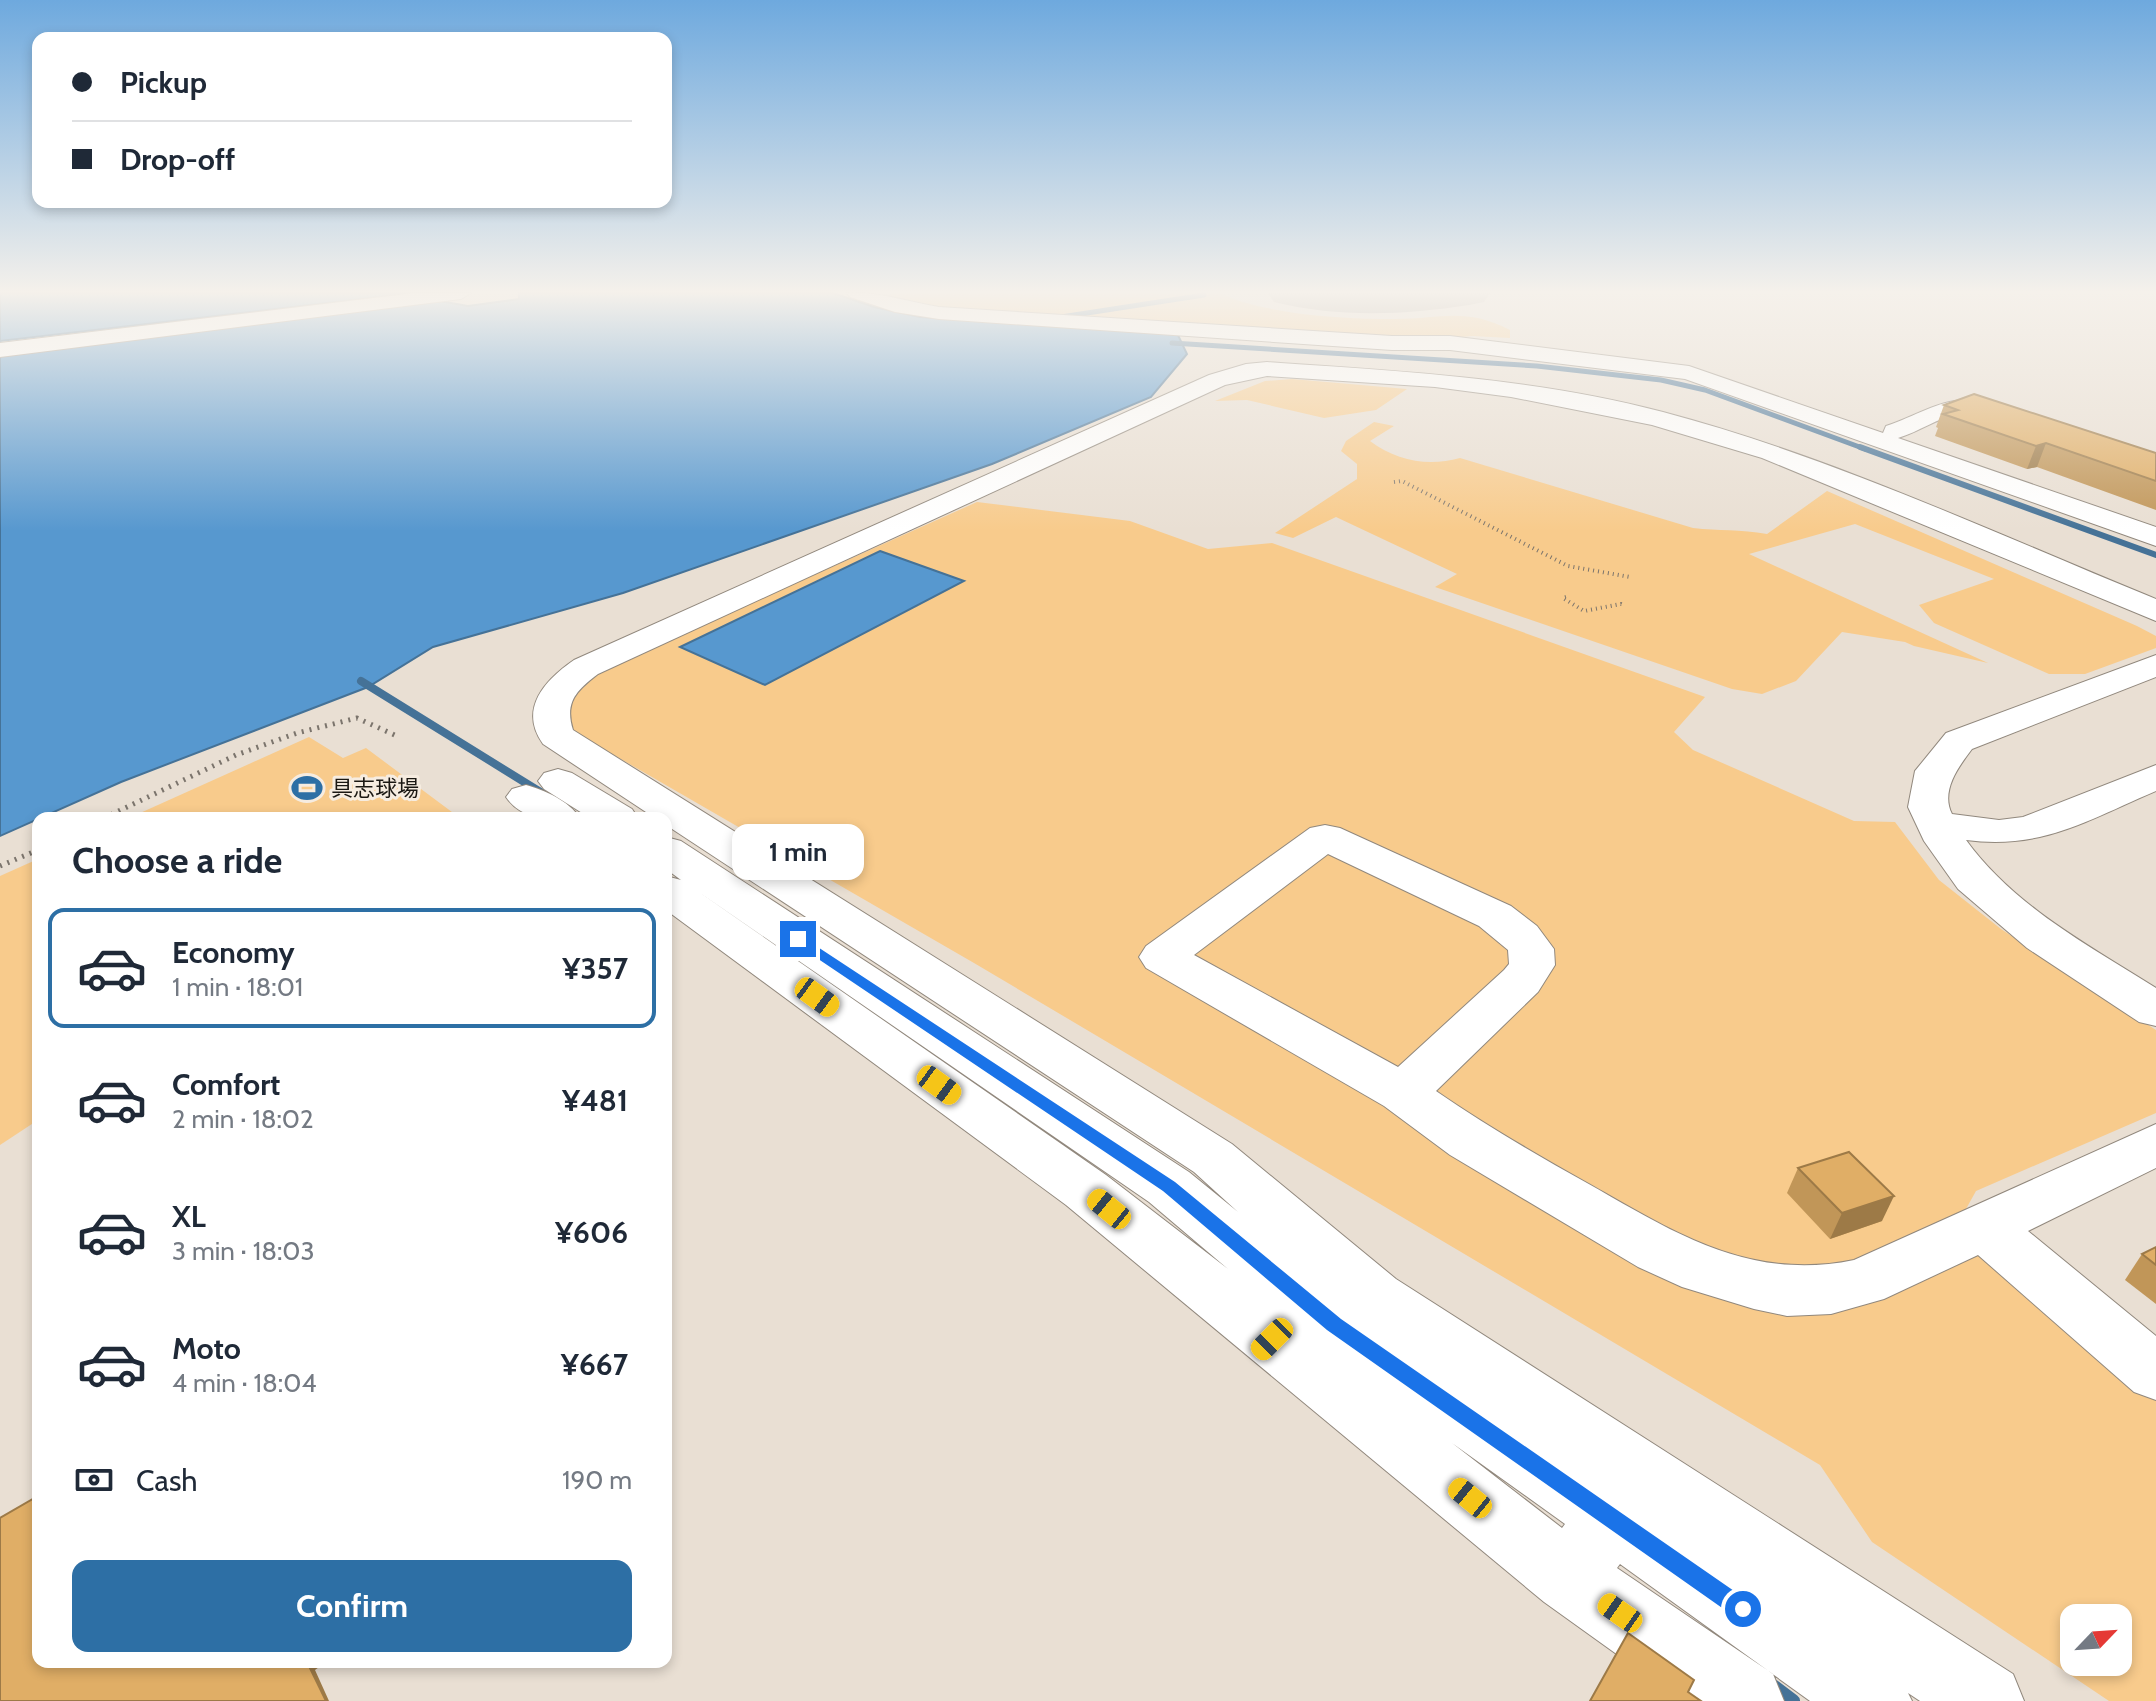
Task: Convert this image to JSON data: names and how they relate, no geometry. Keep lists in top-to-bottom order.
{
  "places": {
    "sports": ["具志球場"]
  },
  "north": "top right",
  "page": {
    "banner": ["Pickup", "Drop-off"],
    "heading": "Choose a ride",
    "bubble": "1 min",
    "list": [
      {
        "name": "Economy",
        "note": "1 min · 18:01",
        "value": "¥357"
      },
      {
        "name": "Comfort",
        "note": "2 min · 18:02",
        "value": "¥481"
      },
      {
        "name": "XL",
        "note": "3 min · 18:03",
        "value": "¥606"
      },
      {
        "name": "Moto",
        "note": "4 min · 18:04",
        "value": "¥667"
      }
    ],
    "pay": ["Cash", "190 m"],
    "buttons": "Confirm"
  }
}
